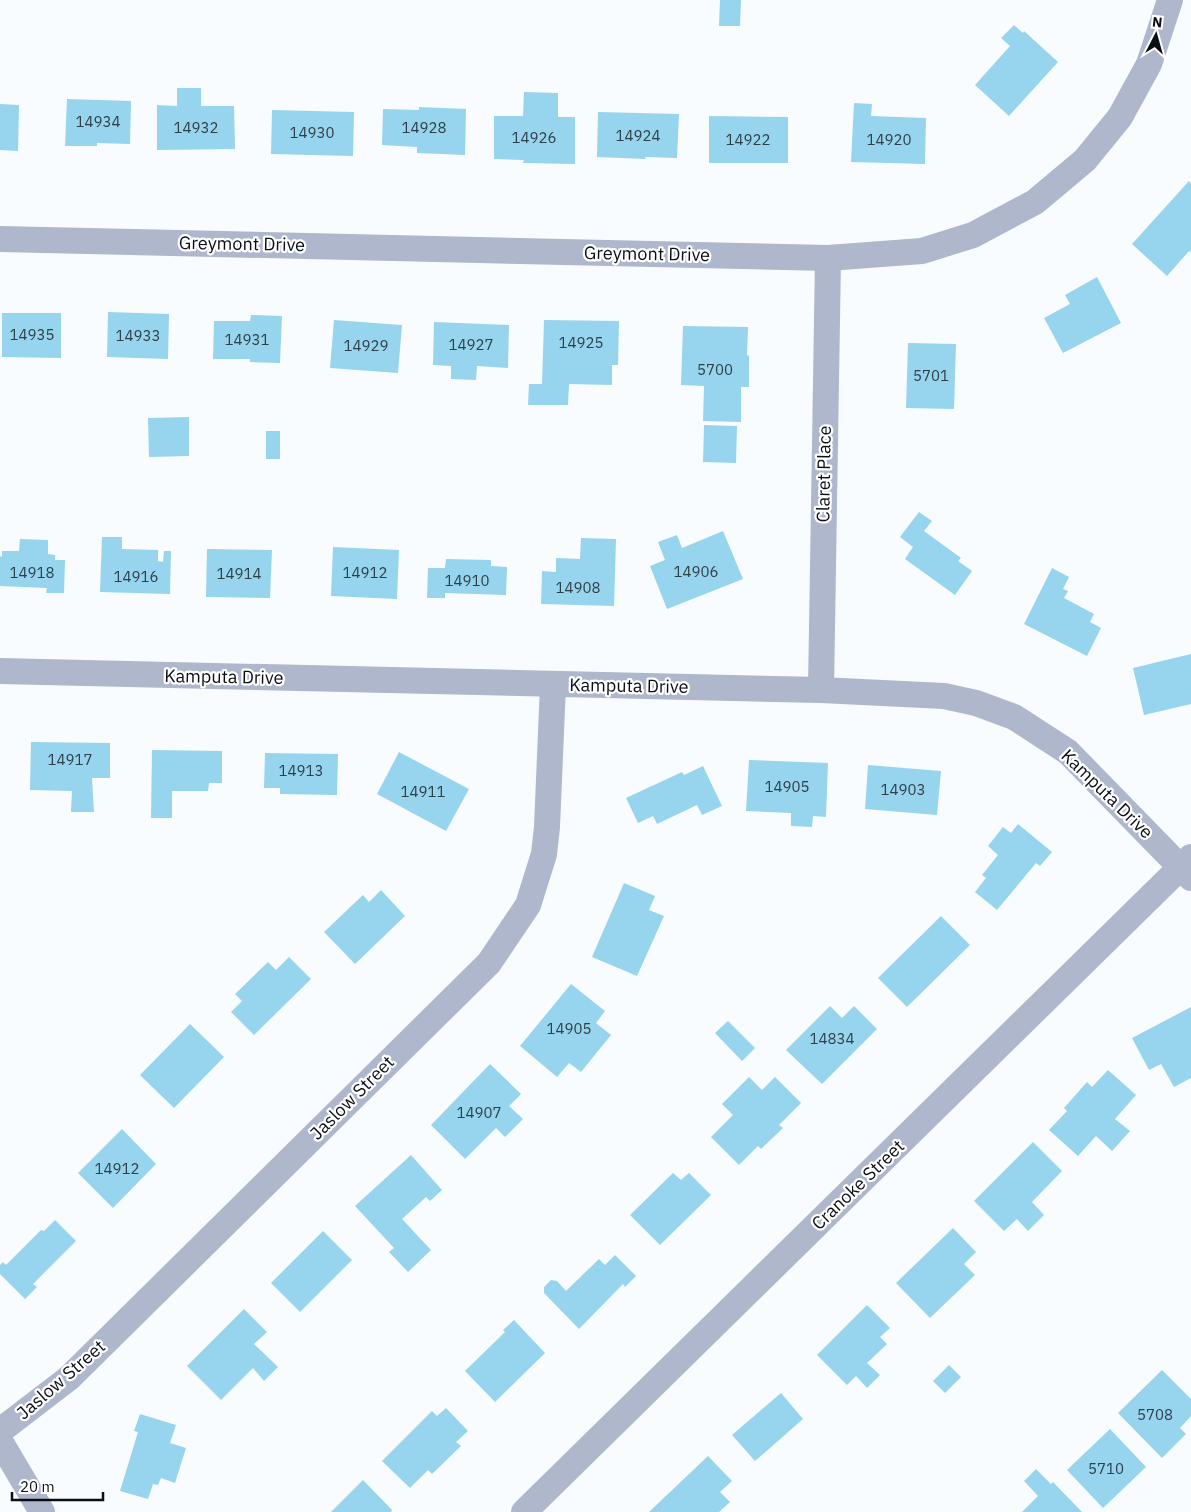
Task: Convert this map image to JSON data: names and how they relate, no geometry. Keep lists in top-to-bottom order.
{
  "streets": {
    "street": [
      "Greymont Drive",
      "Claret Place",
      "Kamputa Drive",
      "Jaslow Street",
      "Cranoke Street"
    ]
  },
  "crossings": [
    ["Greymont Drive", "Claret Place"],
    ["Claret Place", "Kamputa Drive"],
    ["Kamputa Drive", "Jaslow Street"],
    ["Kamputa Drive", "Cranoke Street"]
  ],
  "house_numbers": [
    "14934",
    "14932",
    "14928",
    "14930",
    "14924",
    "14926",
    "14922",
    "14920",
    "14935",
    "14933",
    "14931",
    "14925",
    "14927",
    "14929",
    "5700",
    "5701",
    "14906",
    "14918",
    "14912",
    "14914",
    "14916",
    "14910",
    "14908",
    "14917",
    "14913",
    "14905",
    "14903",
    "14911",
    "14905",
    "14834",
    "14907",
    "14912",
    "5708",
    "5710"
  ],
  "scale_bar": "20 m",
  "north": "top"
}
